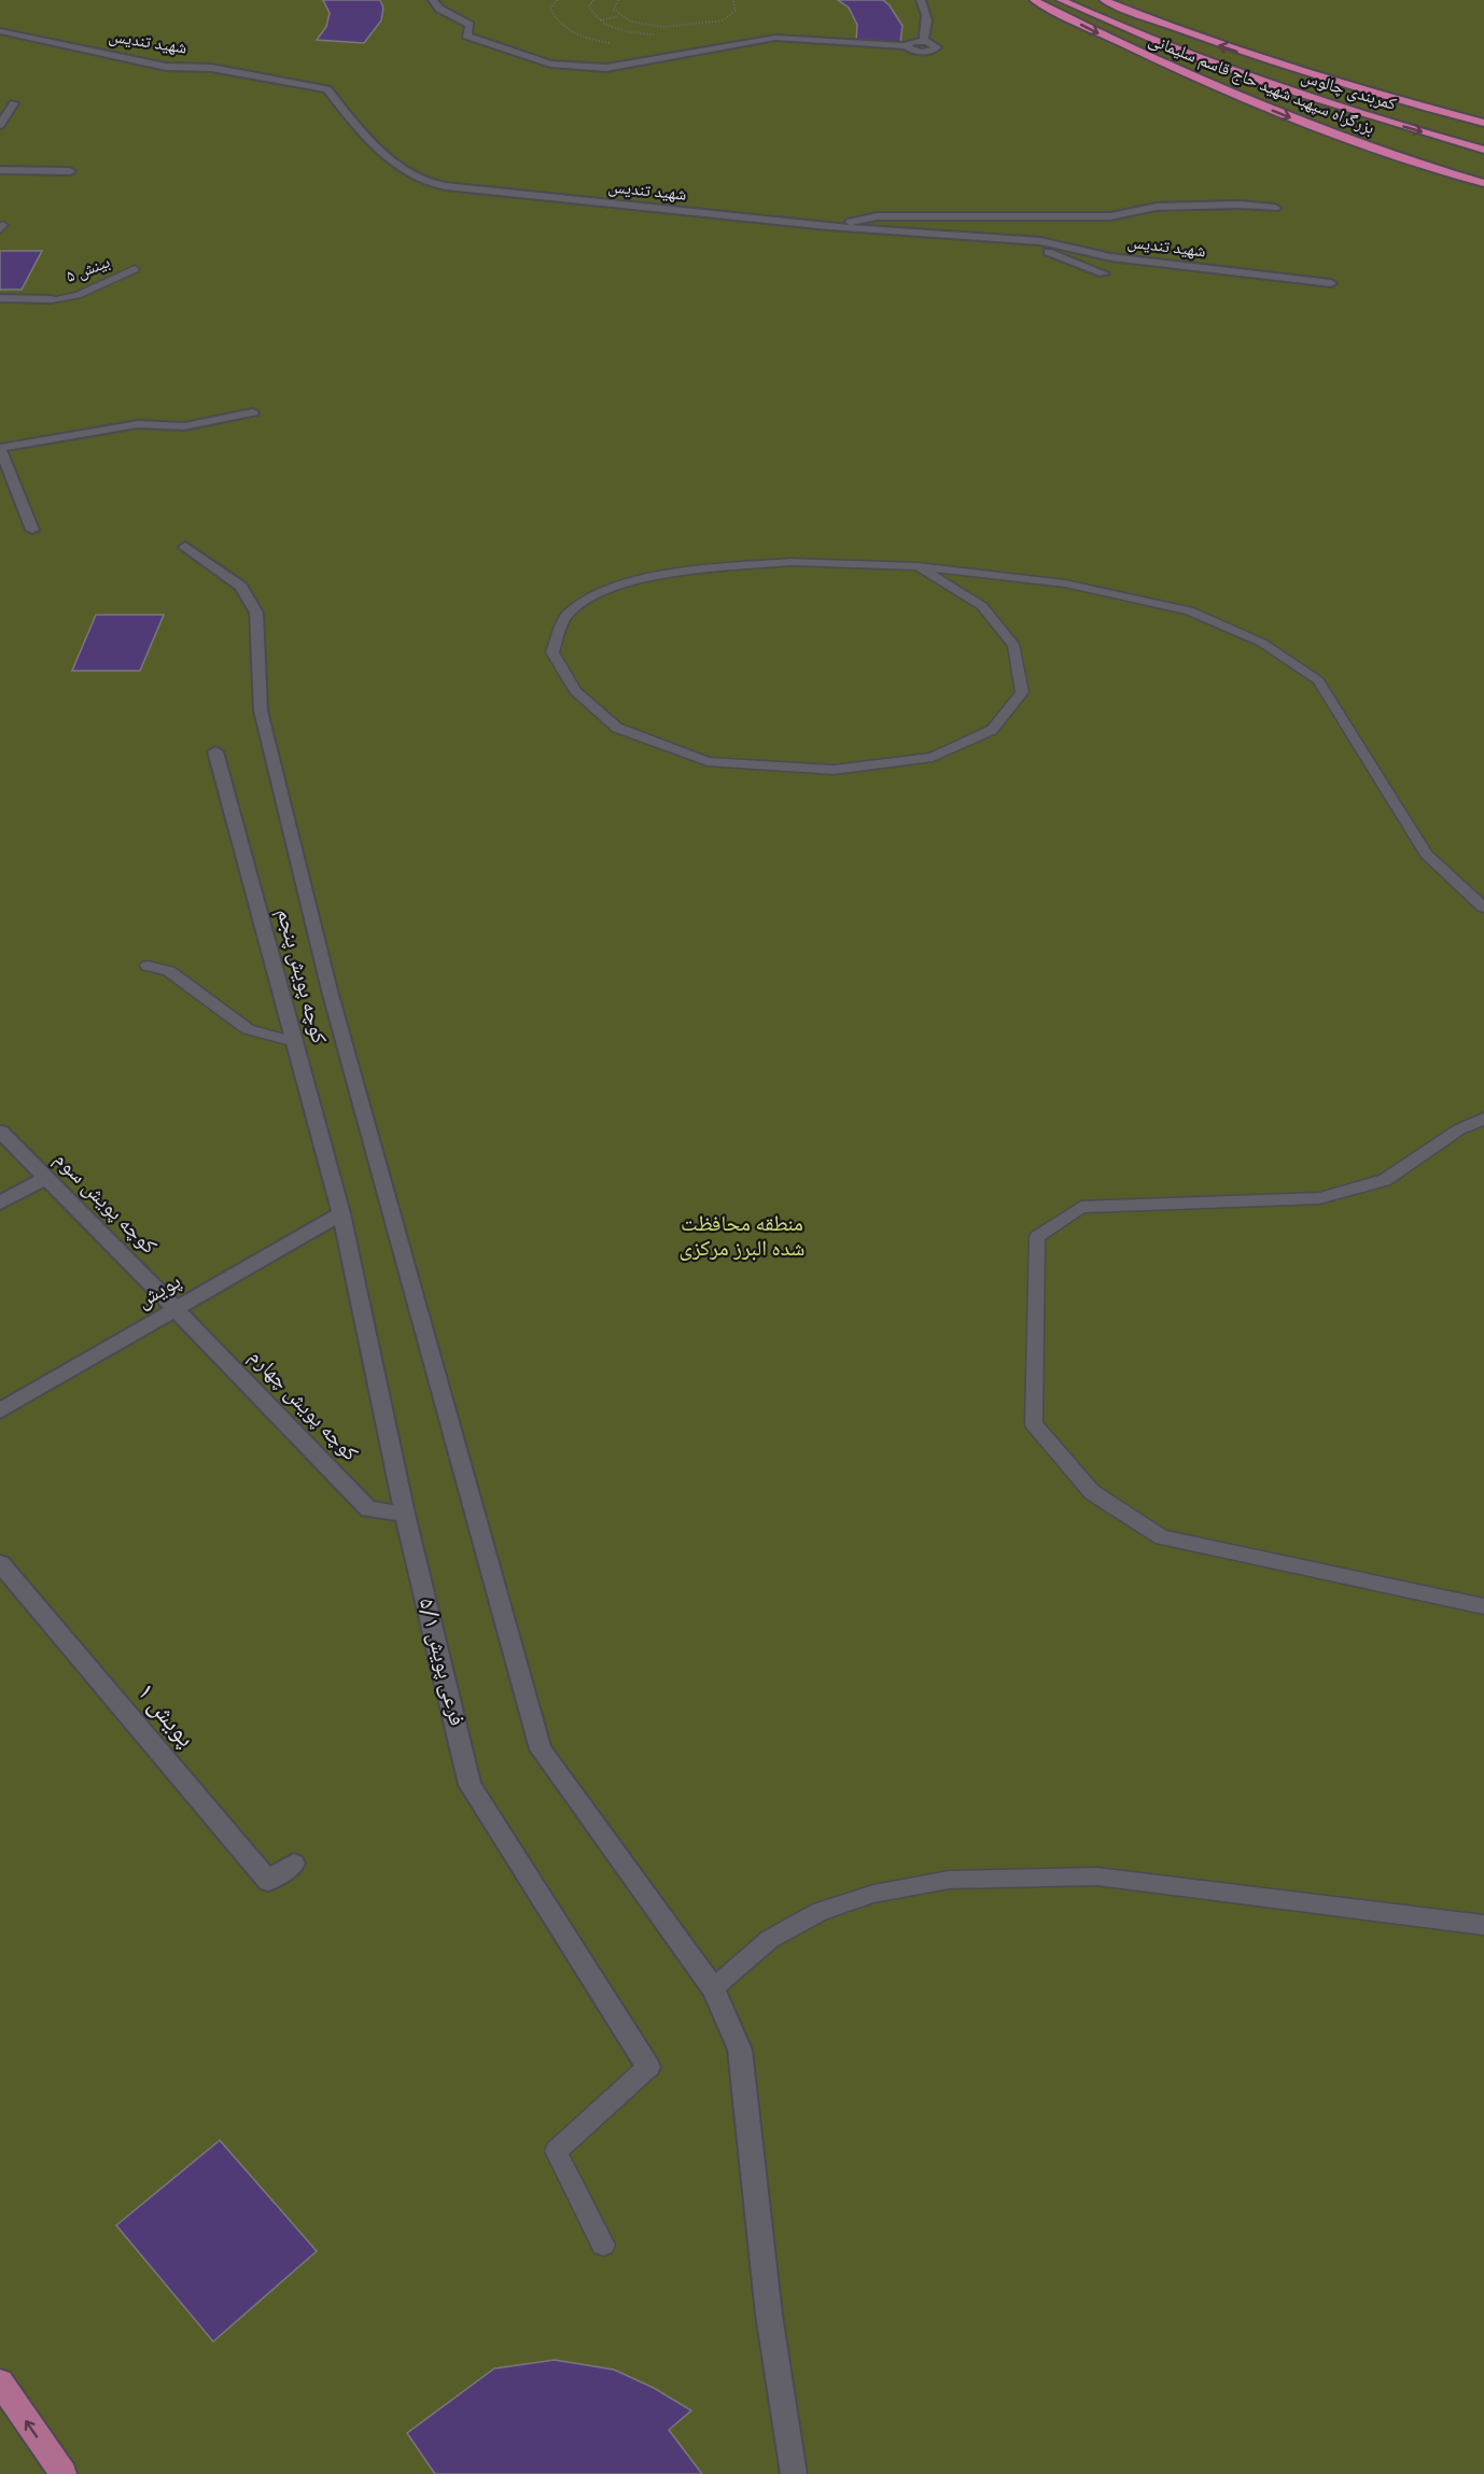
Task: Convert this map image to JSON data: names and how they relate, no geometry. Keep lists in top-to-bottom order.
{
  "streets": {
    "highway": ["بزرگراه سپهبد شهید حاج قاسم سلیمانی", "کمربندی چالوس"],
    "street": [
      "شهید تندیس",
      "کوچه پویش پنجم",
      "کوچه پویش سوم",
      "پویش",
      "کوچه پویش چهارم",
      "فرعی پویش ۵/۱",
      "پویش ۱"
    ],
    "lane": ["بینش ۵"]
  },
  "crossings": [
    ["کوچه پویش پنجم", "پویش"],
    ["کوچه پویش پنجم", "فرعی پویش ۵/۱"],
    ["کوچه پویش سوم", "پویش"],
    ["کوچه پویش سوم", "کوچه پویش چهارم"],
    ["پویش", "کوچه پویش چهارم"],
    ["پویش", "فرعی پویش ۵/۱"],
    ["کوچه پویش چهارم", "فرعی پویش ۵/۱"]
  ],
  "one_way": ["کمربندی چالوس"],
  "parks": ["منطقه محافظت شده البرز مرکزی"]
}
